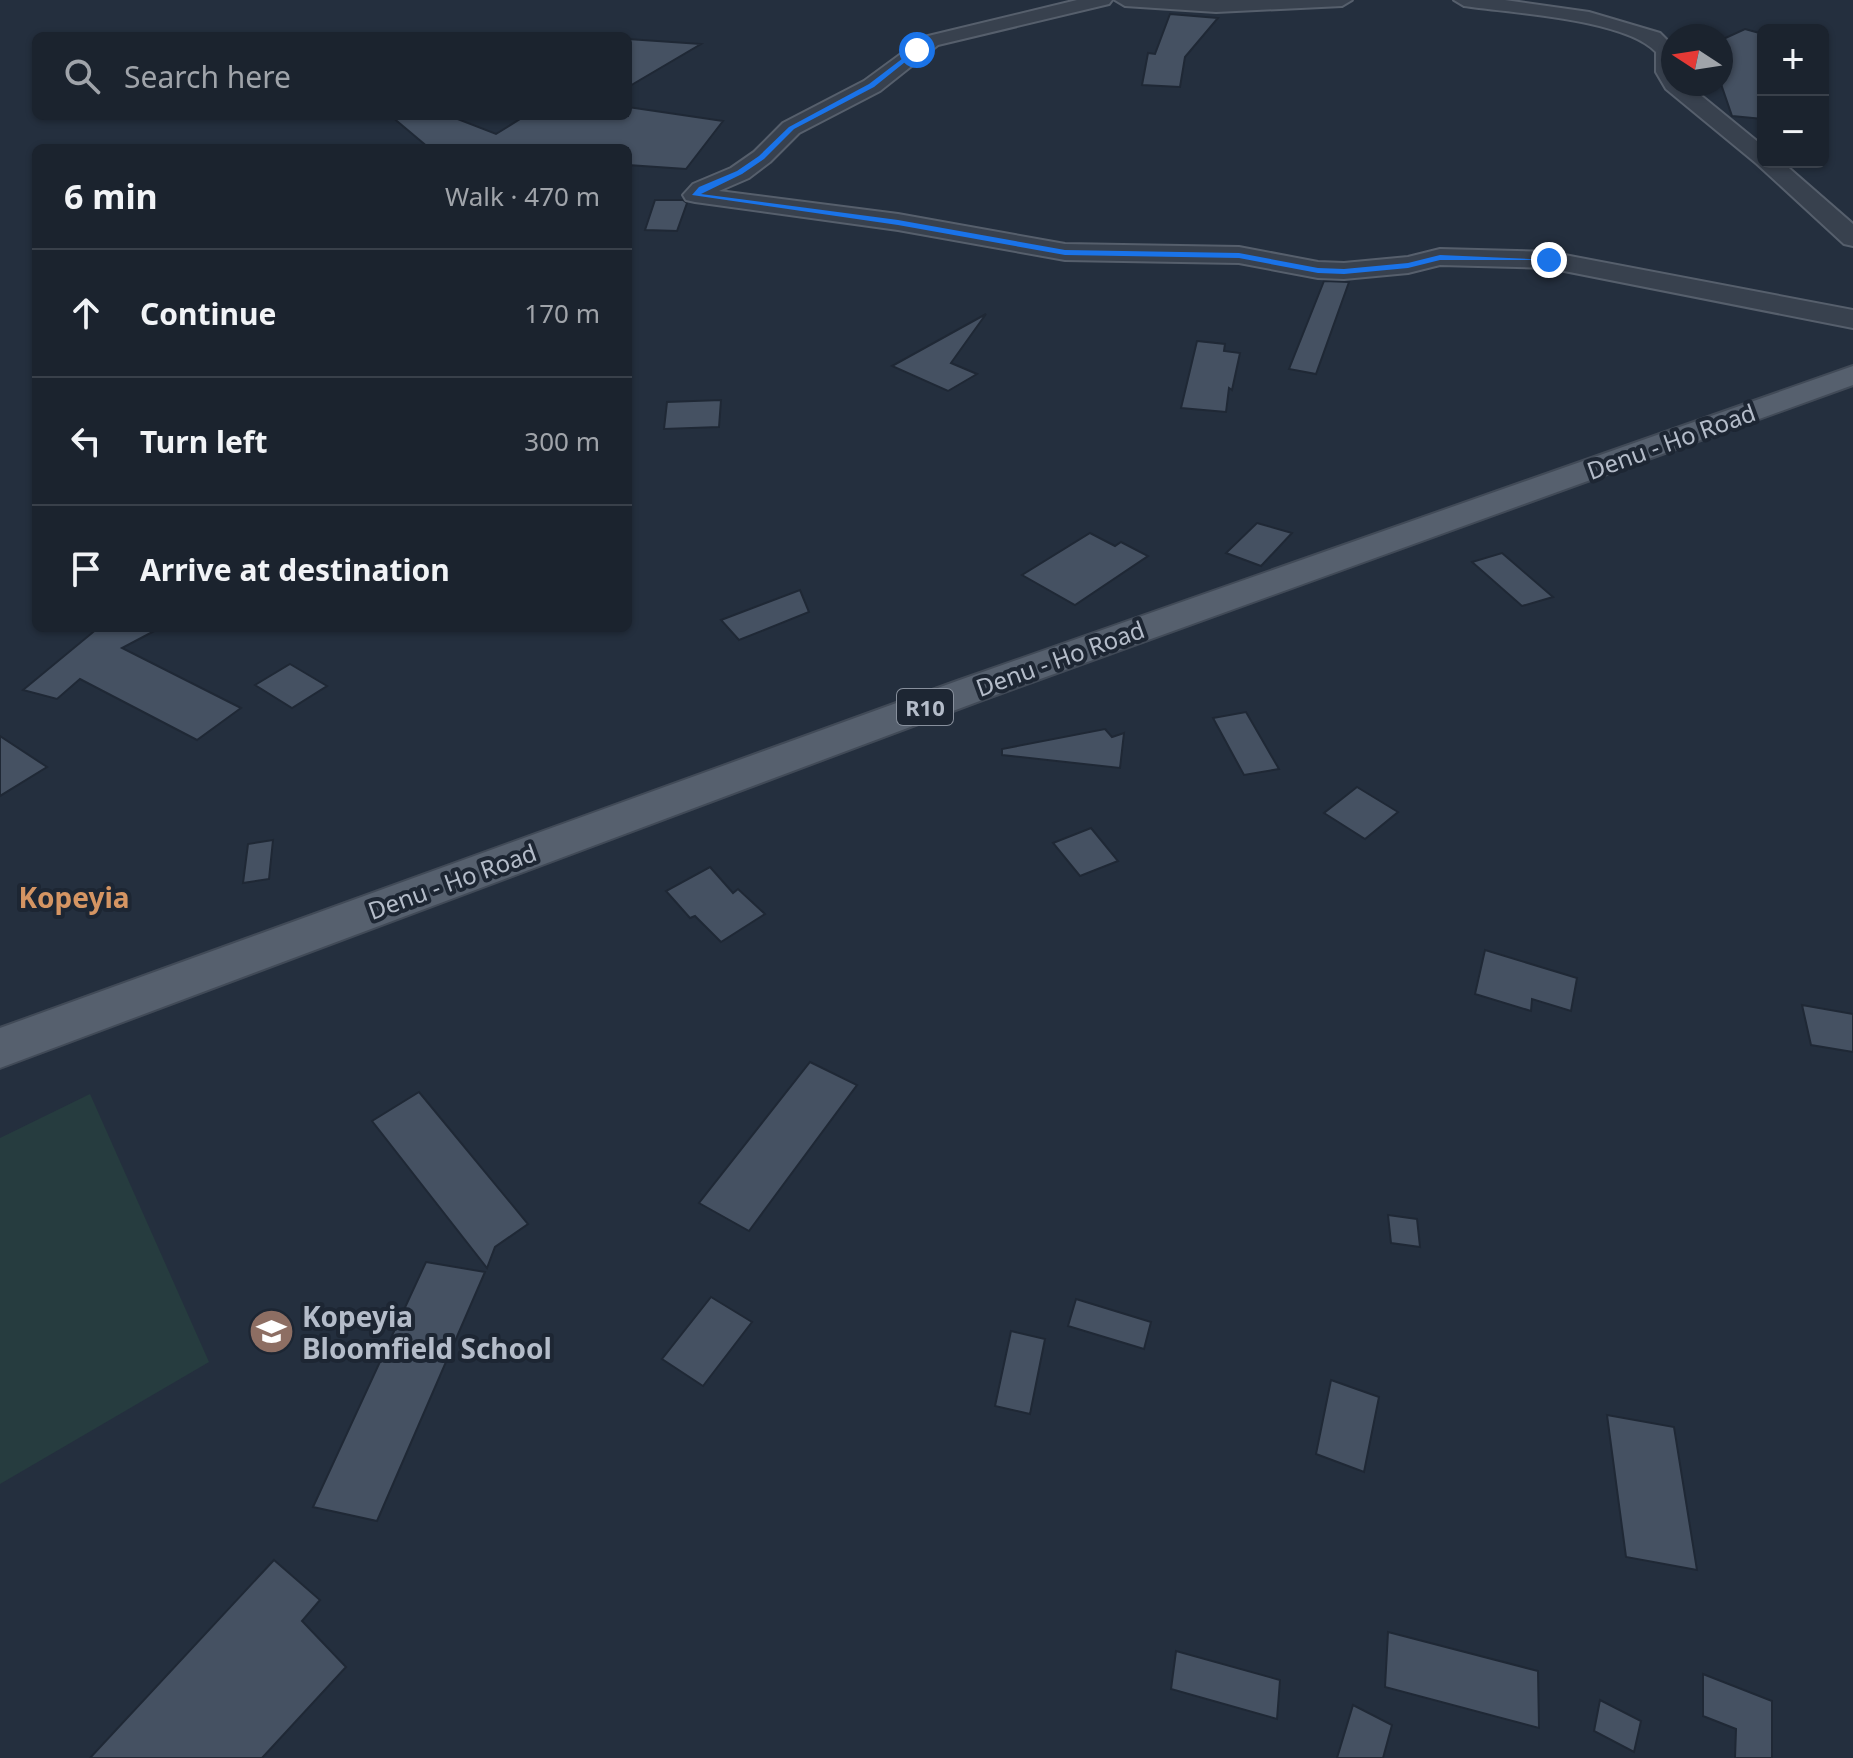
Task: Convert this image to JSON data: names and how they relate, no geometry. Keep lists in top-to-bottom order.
{
  "streets": {
    "main road": ["Denu - Ho Road", "R10"]
  },
  "districts": ["Kopeyia"],
  "places": {
    "school or university": ["Kopeyia Bloomfield School"]
  },
  "north": "left",
  "page": {
    "map_buttons": ["+", "−"],
    "search": "Search here",
    "heading": ["6 min", "Walk · 470 m"],
    "list": [
      ["Continue", "170 m"],
      ["Turn left", "300 m"],
      "Arrive at destination"
    ]
  }
}
